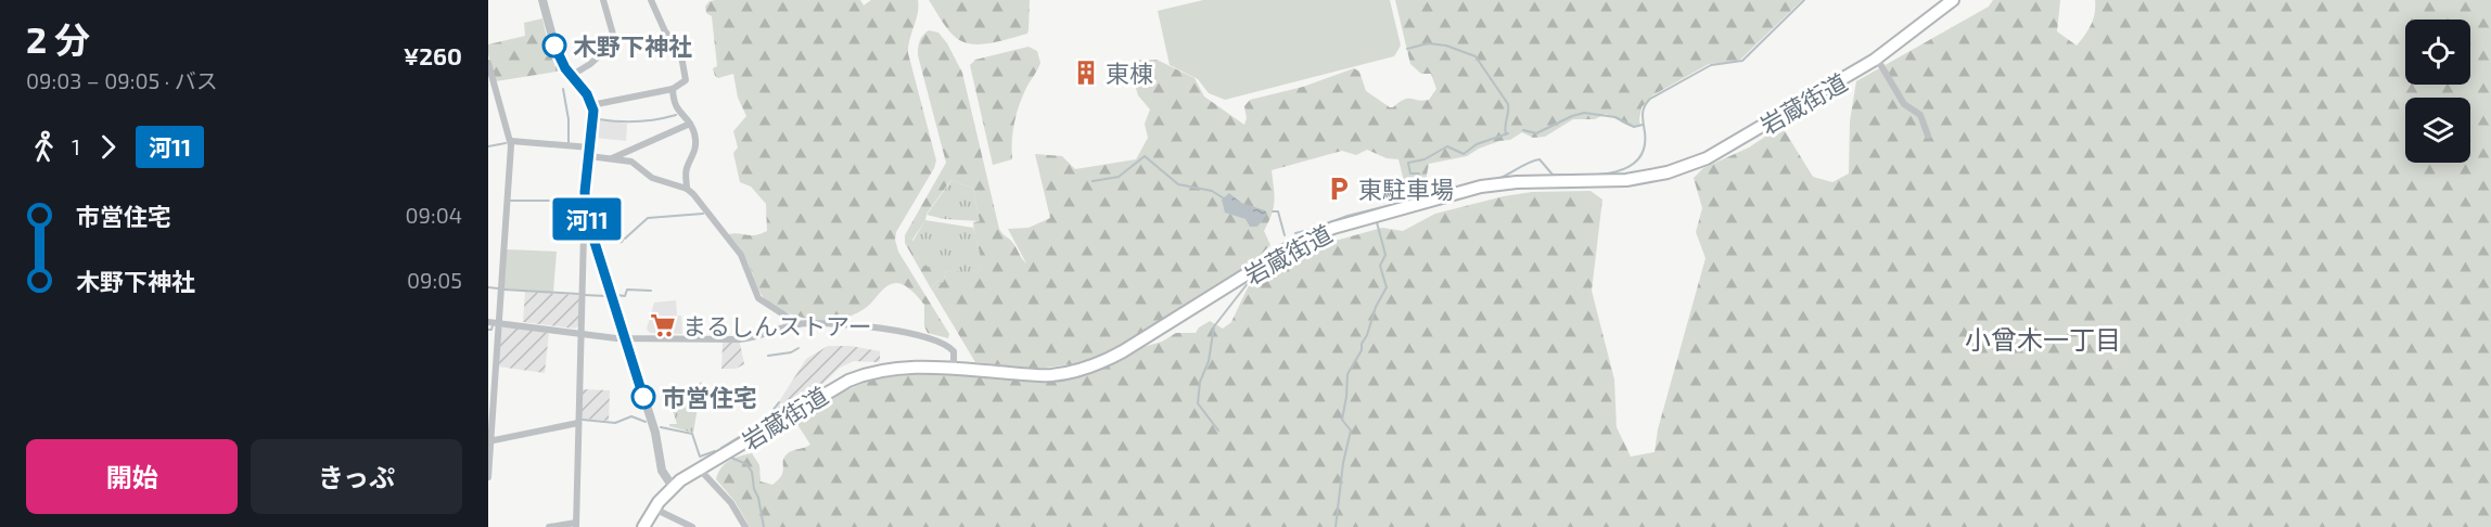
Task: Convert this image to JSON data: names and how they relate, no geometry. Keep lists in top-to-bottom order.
{
  "streets": {
    "main road": ["岩蔵街道"]
  },
  "districts": ["小曾木一丁目"],
  "places": {
    "other": ["木野下神社", "市営住宅"],
    "building": ["東棟"],
    "parking": ["東駐車場"],
    "supermarket": ["まるしんストアー"]
  },
  "lines": ["bus line 河11"],
  "page": {
    "heading": ["2 分", "09:03 – 09:05 · バス", "¥260"],
    "on_map": "河11",
    "legs": ["1", "河11"],
    "list": [
      {
        "name": "市営住宅",
        "value": "09:04"
      },
      {
        "name": "木野下神社",
        "value": "09:05"
      }
    ],
    "buttons": ["開始", "きっぷ"]
  }
}
